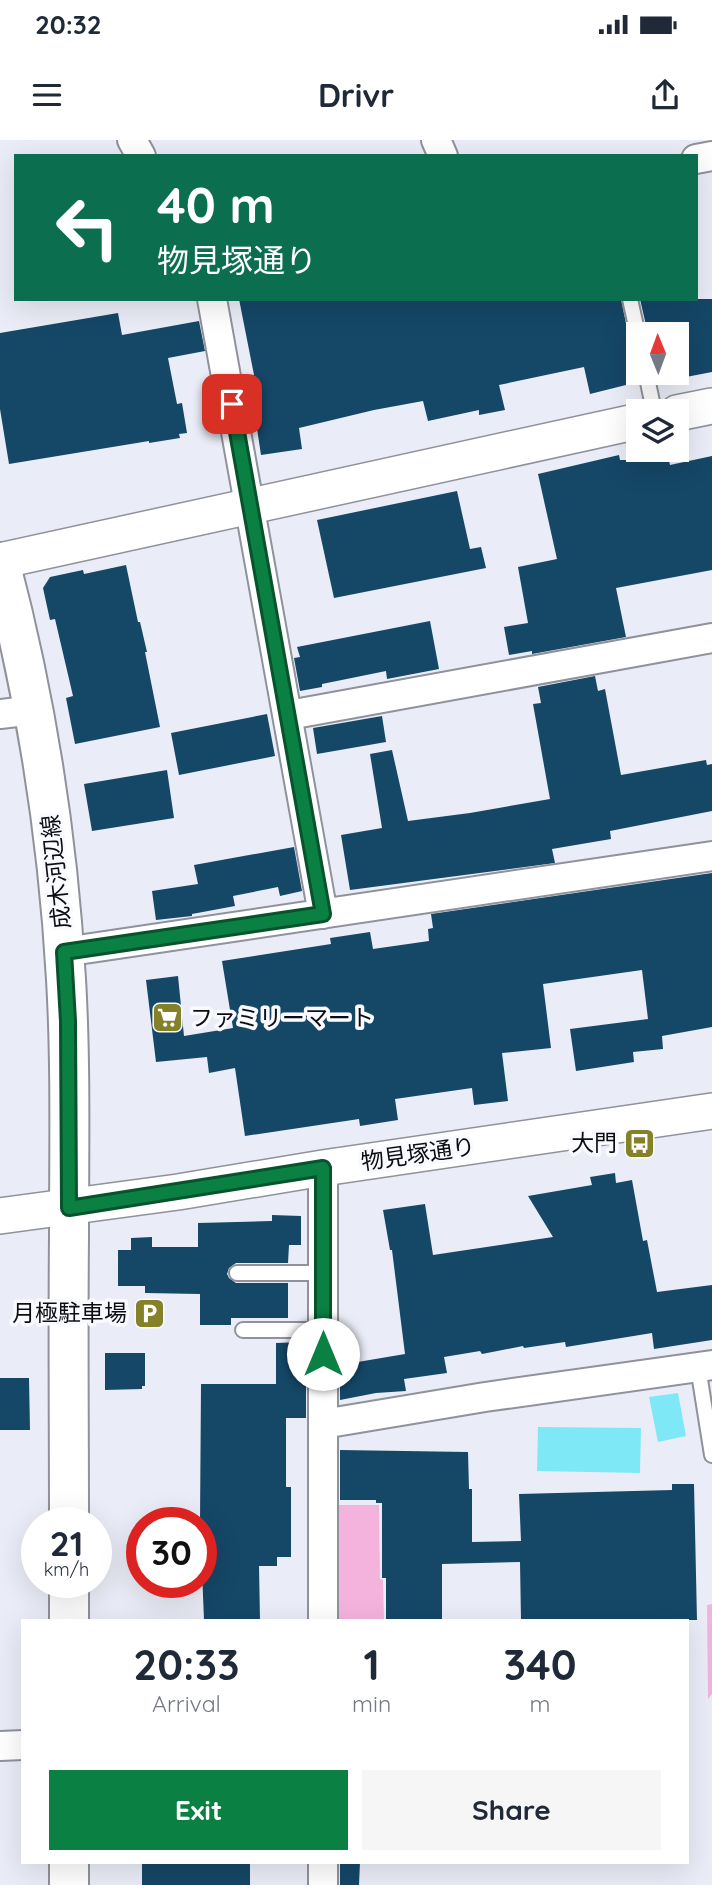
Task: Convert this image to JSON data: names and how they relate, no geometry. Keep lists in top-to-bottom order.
{
  "streets": {
    "main road": ["成木河辺線"],
    "street": ["物見塚通り"]
  },
  "crossings": [
    ["成木河辺線", "物見塚通り"]
  ],
  "places": {
    "supermarket": ["ファミリーマート"],
    "bus stop": ["大門"],
    "parking": ["月極駐車場"]
  },
  "north": "top",
  "page": {
    "status": "20:32",
    "header": "Drivr",
    "turn": ["40 m", "物見塚通り"],
    "speed": "21 km/h",
    "limit": "30",
    "eta": [
      "20:33",
      "Arrival",
      "1",
      "min",
      "340",
      "m"
    ],
    "buttons": ["Exit", "Share"]
  }
}
